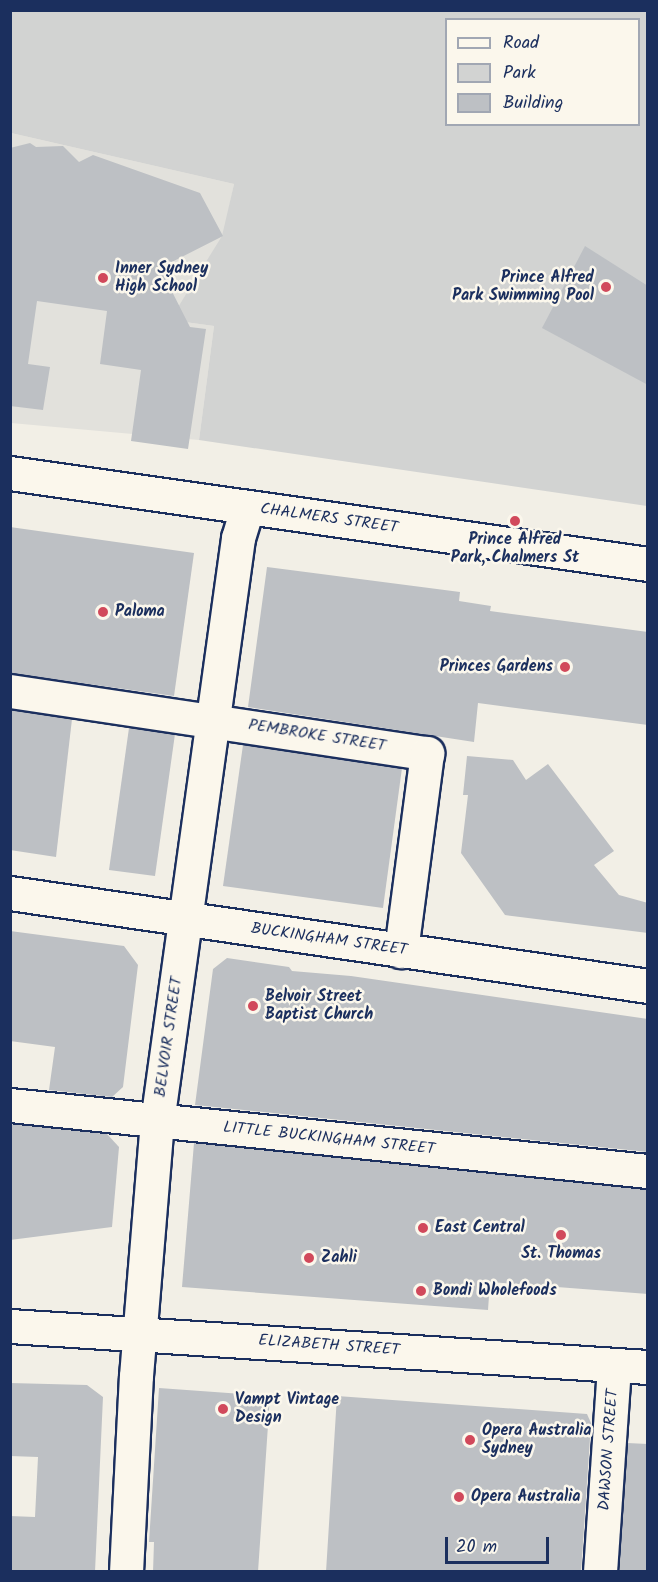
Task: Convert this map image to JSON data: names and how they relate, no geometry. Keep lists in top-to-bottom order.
{
  "streets": {
    "street": [
      "CHALMERS STREET",
      "PEMBROKE STREET",
      "BUCKINGHAM STREET",
      "BELVOIR STREET",
      "LITTLE BUCKINGHAM STREET",
      "ELIZABETH STREET",
      "DAWSON STREET"
    ]
  },
  "crossings": [
    ["CHALMERS STREET", "BELVOIR STREET"],
    ["PEMBROKE STREET", "BUCKINGHAM STREET"],
    ["PEMBROKE STREET", "BELVOIR STREET"],
    ["BUCKINGHAM STREET", "BELVOIR STREET"],
    ["BELVOIR STREET", "LITTLE BUCKINGHAM STREET"],
    ["BELVOIR STREET", "ELIZABETH STREET"],
    ["ELIZABETH STREET", "DAWSON STREET"]
  ],
  "places": [
    "Inner Sydney High School",
    "Prince Alfred Park Swimming Pool",
    "Prince Alfred Park, Chalmers St",
    "Paloma",
    "Princes Gardens",
    "Belvoir Street Baptist Church",
    "East Central",
    "St. Thomas",
    "Zahli",
    "Bondi Wholefoods",
    "Vampt Vintage Design",
    "Opera Australia Sydney",
    "Opera Australia"
  ],
  "legend": ["Road", "Park", "Building"],
  "scale_bar": "20 m"
}
